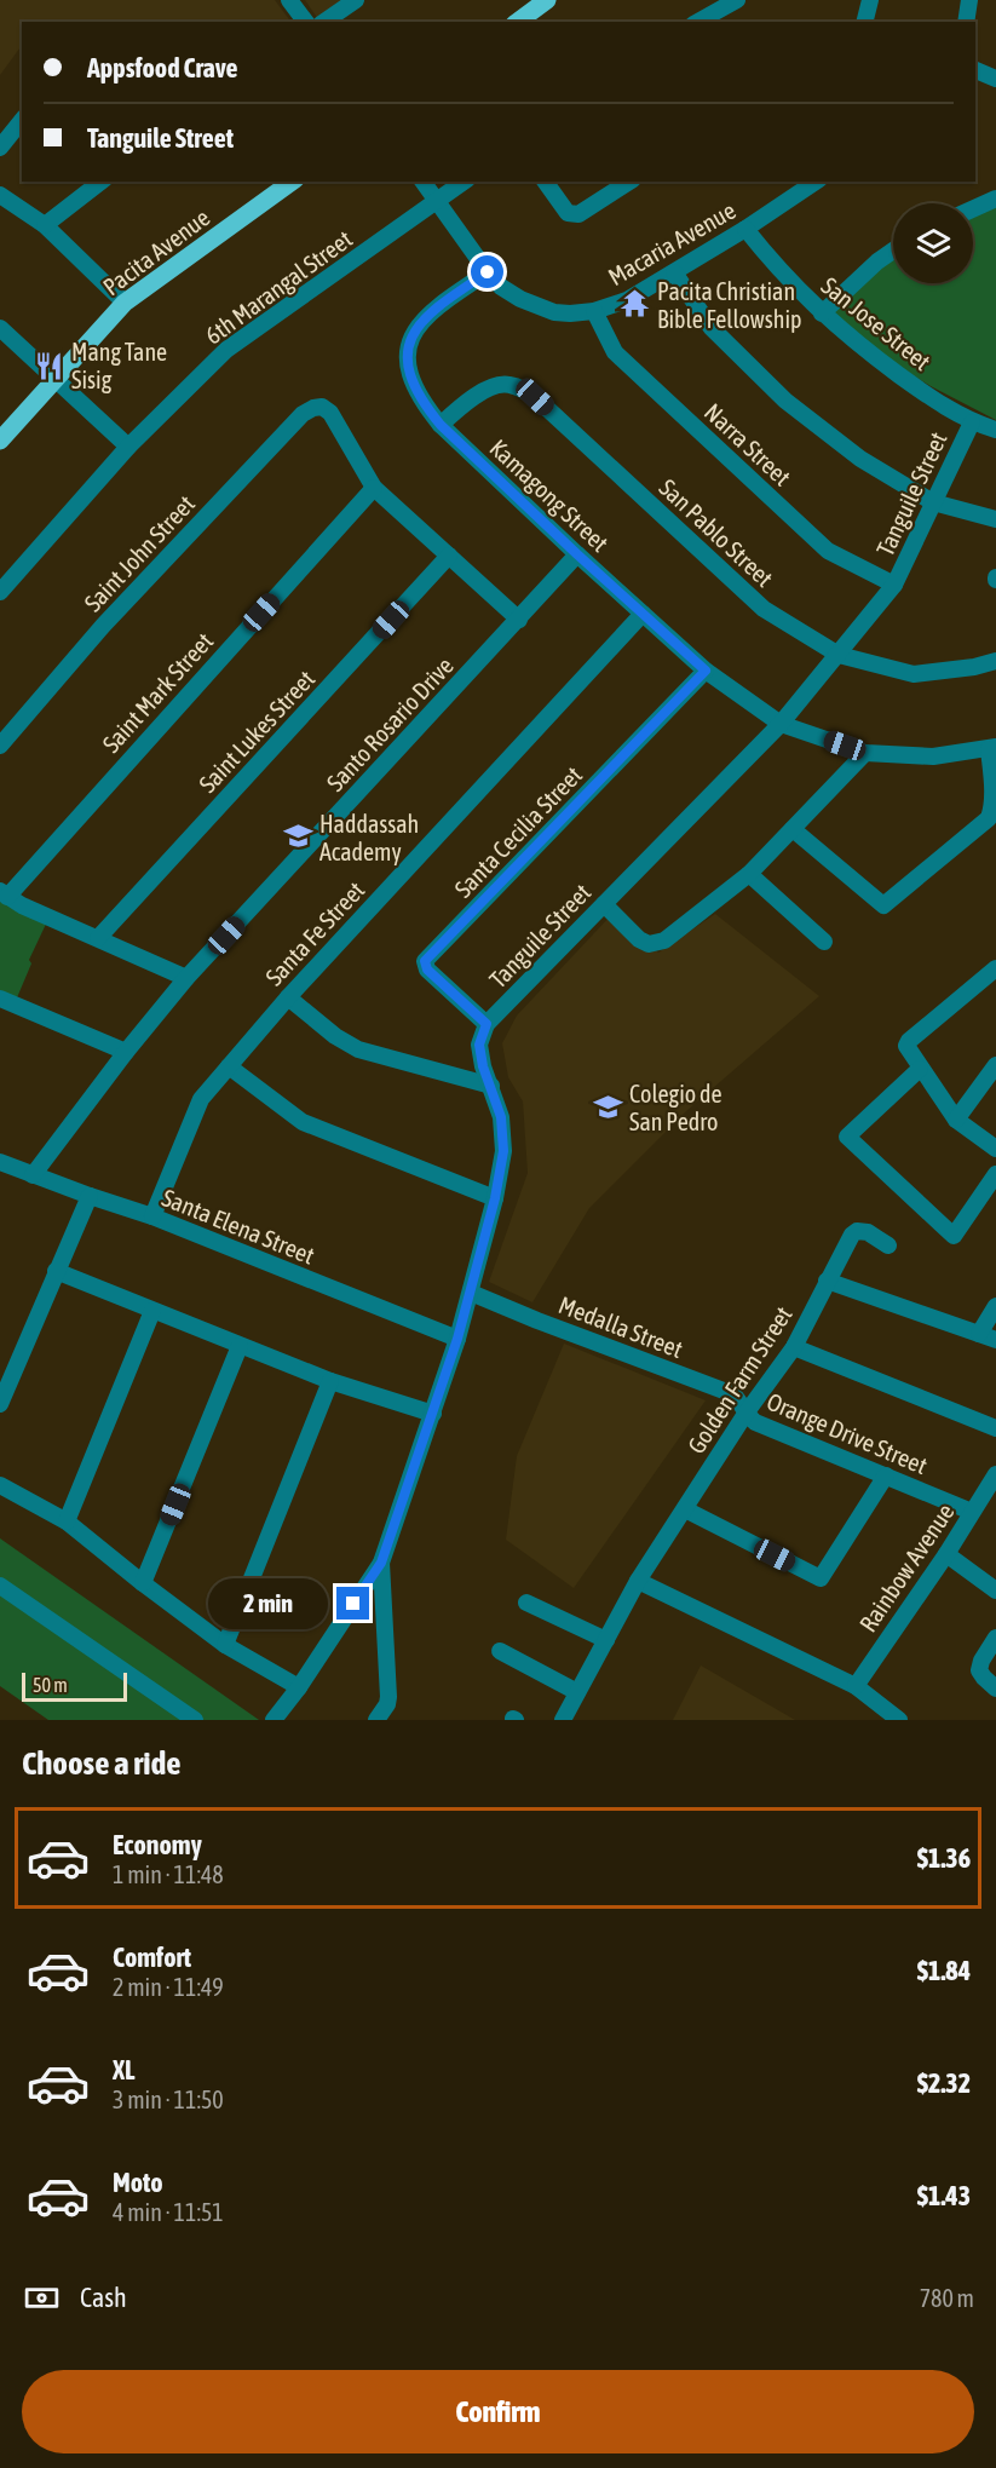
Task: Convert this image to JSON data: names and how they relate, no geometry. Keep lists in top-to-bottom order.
{
  "streets": {
    "main road": ["Pacita Avenue"],
    "street": [
      "Macaria Avenue",
      "6th Marangal Street",
      "San Jose Street",
      "Narra Street",
      "Tanguile Street",
      "Kamagong Street",
      "San Pablo Street",
      "Saint John Street",
      "Saint Mark Street",
      "Santo Rosario Drive",
      "Saint Lukes Street",
      "Santa Cecilia Street",
      "Santa Fe Street",
      "Santa Elena Street",
      "Medalla Street",
      "Golden Farm Street",
      "Orange Drive Street",
      "Rainbow Avenue"
    ]
  },
  "crossings": [
    ["Macaria Avenue", "6th Marangal Street"],
    ["Macaria Avenue", "San Jose Street"],
    ["Macaria Avenue", "Narra Street"],
    ["Macaria Avenue", "Kamagong Street"],
    ["San Jose Street", "Tanguile Street"],
    ["Narra Street", "Tanguile Street"],
    ["Tanguile Street", "Kamagong Street"],
    ["Tanguile Street", "San Pablo Street"],
    ["Tanguile Street", "Santa Cecilia Street"],
    ["Tanguile Street", "Santa Elena Street"],
    ["Tanguile Street", "Medalla Street"],
    ["Kamagong Street", "San Pablo Street"],
    ["Kamagong Street", "Santo Rosario Drive"],
    ["Kamagong Street", "Santa Cecilia Street"],
    ["Kamagong Street", "Santa Fe Street"],
    ["Saint John Street", "Saint Mark Street"],
    ["Santo Rosario Drive", "Santa Elena Street"],
    ["Santa Fe Street", "Santa Elena Street"],
    ["Medalla Street", "Golden Farm Street"],
    ["Medalla Street", "Orange Drive Street"],
    ["Golden Farm Street", "Orange Drive Street"],
    ["Orange Drive Street", "Rainbow Avenue"]
  ],
  "places": {
    "temple": ["Pacita Christian Bible Fellowship"],
    "restaurant": ["Mang Tane Sisig"],
    "school or university": ["Haddassah Academy", "Colegio de San Pedro"]
  },
  "scale_bar": "50 m",
  "page": {
    "banner": ["Appsfood Crave", "Tanguile Street"],
    "bubble": "2 min",
    "scale": "50 m",
    "heading": "Choose a ride",
    "list": [
      {
        "name": "Economy",
        "note": "1 min · 11:48",
        "value": "$1.36"
      },
      {
        "name": "Comfort",
        "note": "2 min · 11:49",
        "value": "$1.84"
      },
      {
        "name": "XL",
        "note": "3 min · 11:50",
        "value": "$2.32"
      },
      {
        "name": "Moto",
        "note": "4 min · 11:51",
        "value": "$1.43"
      }
    ],
    "pay": ["Cash", "780 m"],
    "buttons": "Confirm"
  }
}
